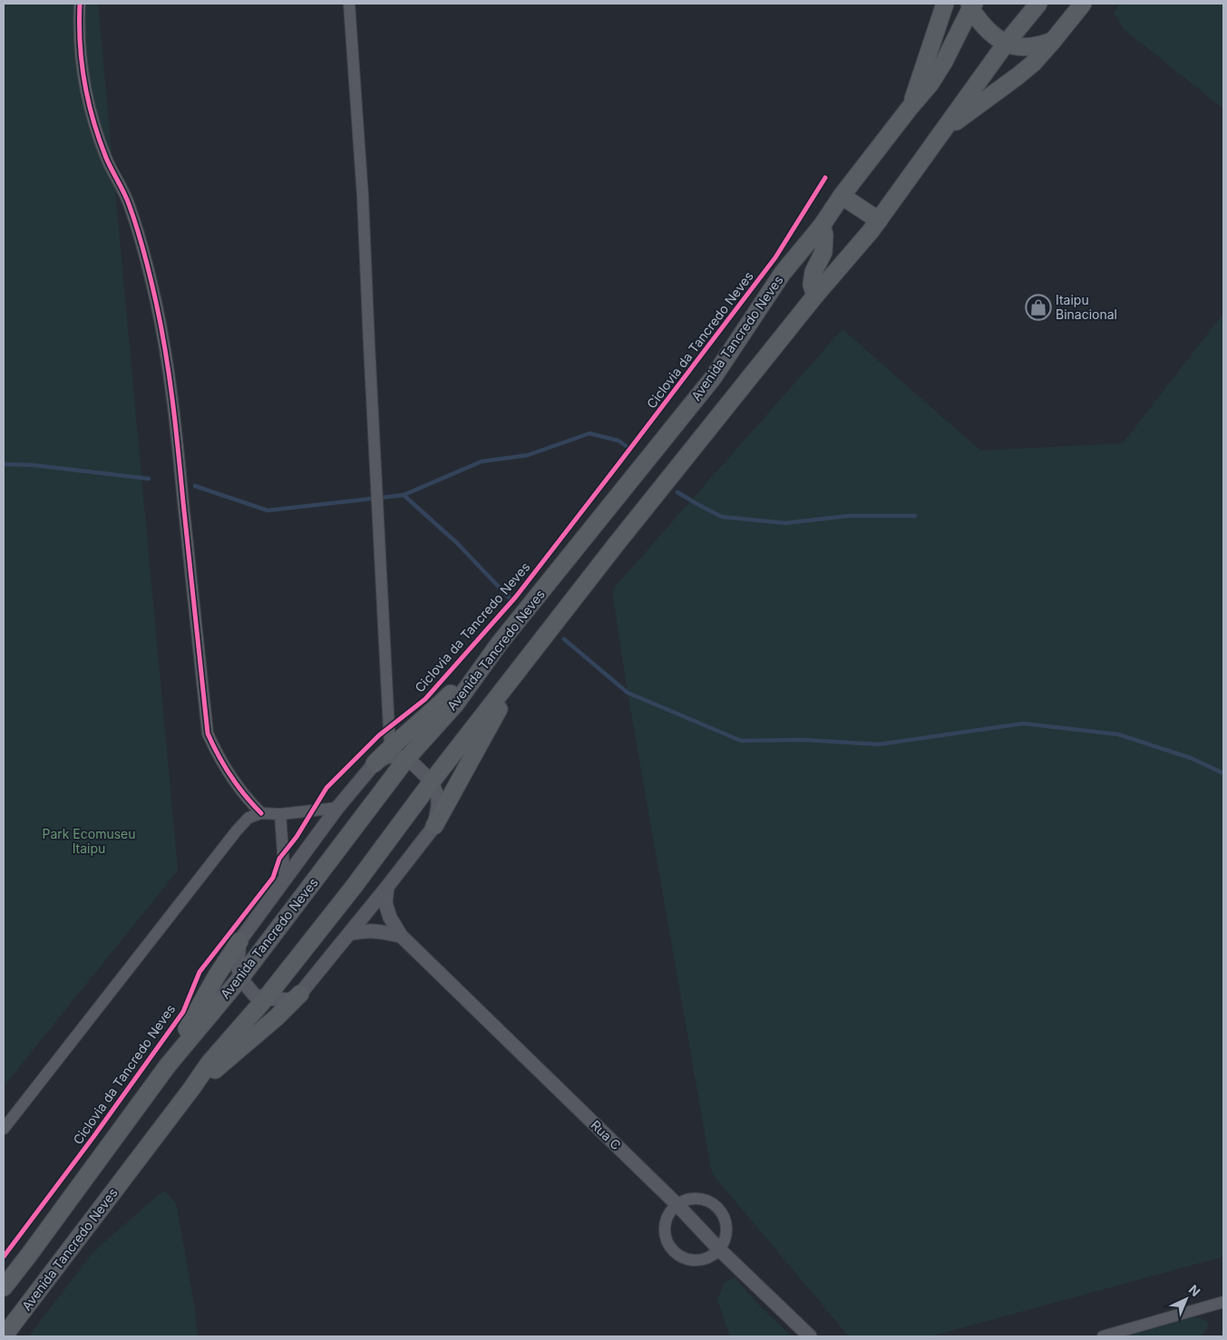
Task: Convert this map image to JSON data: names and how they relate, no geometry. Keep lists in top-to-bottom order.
{
  "streets": {
    "main road": ["Avenida Tancredo Neves"],
    "street": ["Rua C"],
    "cycle path": ["Ciclovia da Tancredo Neves"]
  },
  "parks": ["Park Ecomuseu Itaipu"],
  "places": {
    "shop": ["Itaipu Binacional"]
  },
  "north": "top right"
}
